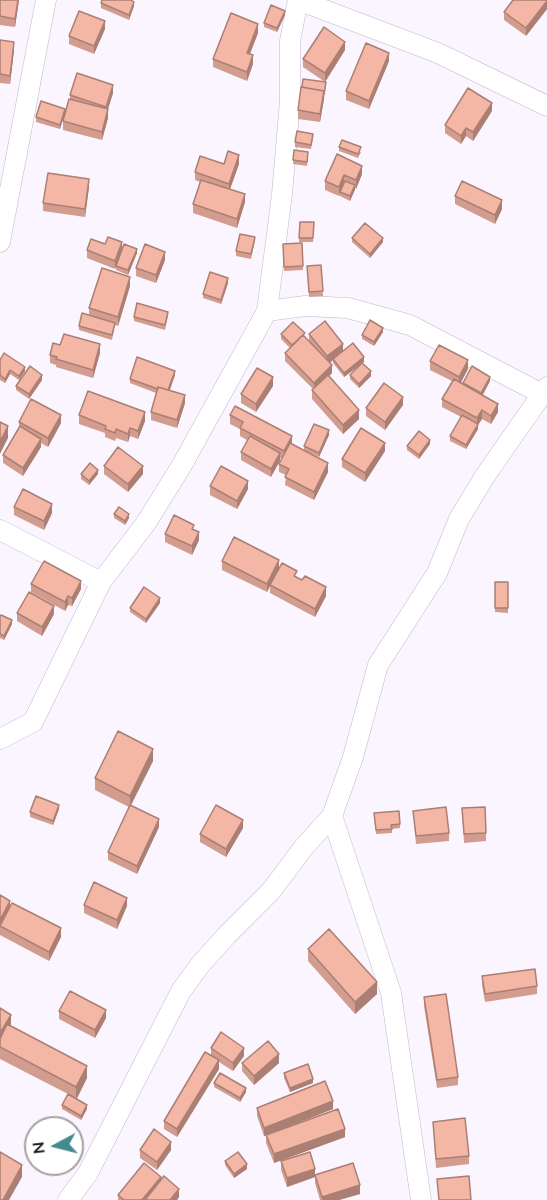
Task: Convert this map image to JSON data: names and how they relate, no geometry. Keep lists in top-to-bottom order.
{
  "north": "left"
}
